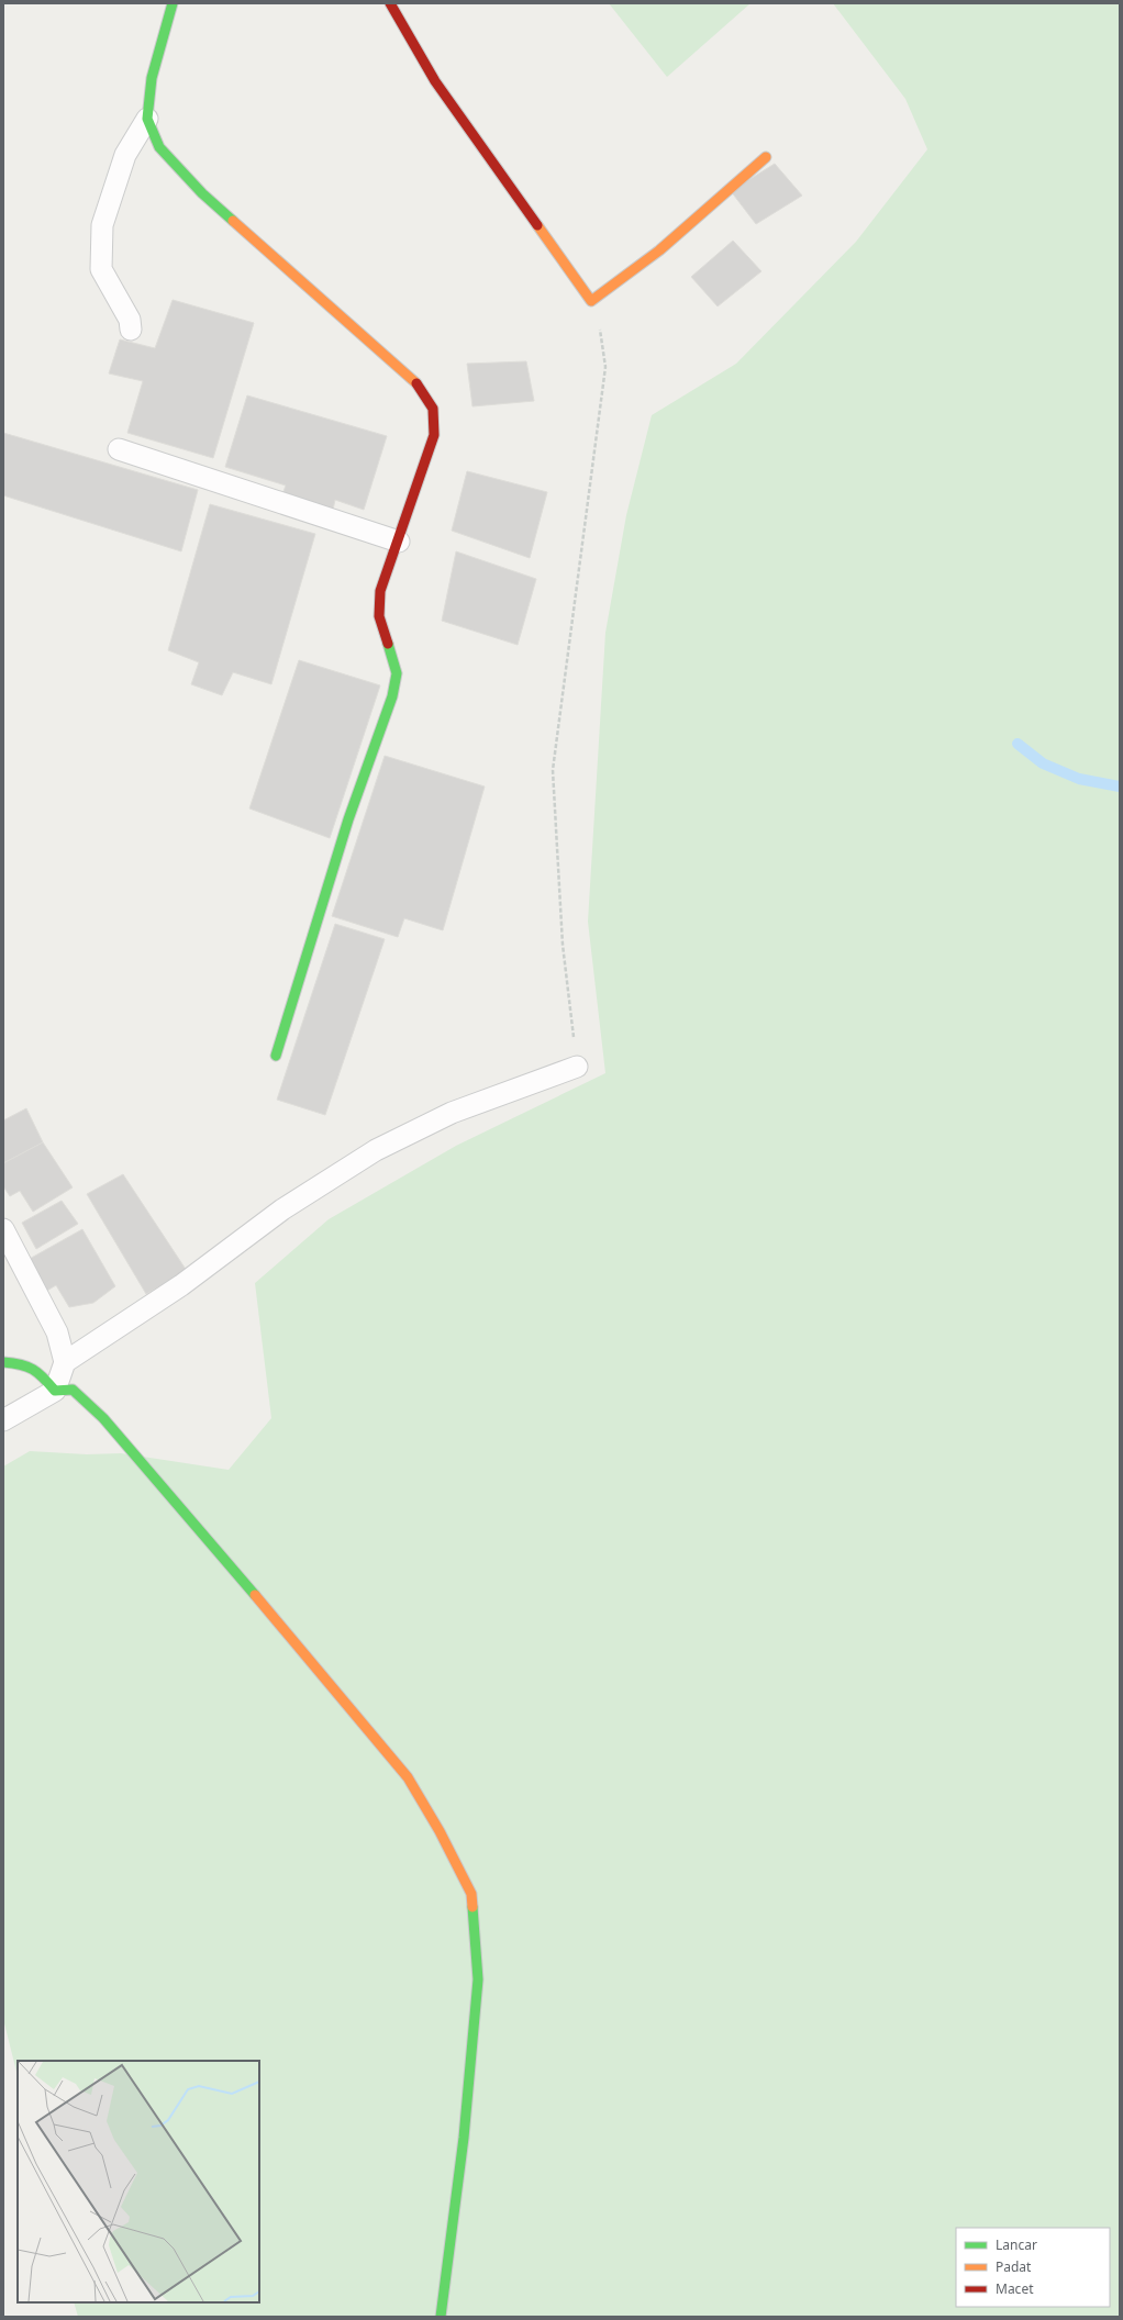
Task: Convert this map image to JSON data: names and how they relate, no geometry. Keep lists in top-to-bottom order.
{
  "legend": ["Lancar", "Padat", "Macet"]
}
